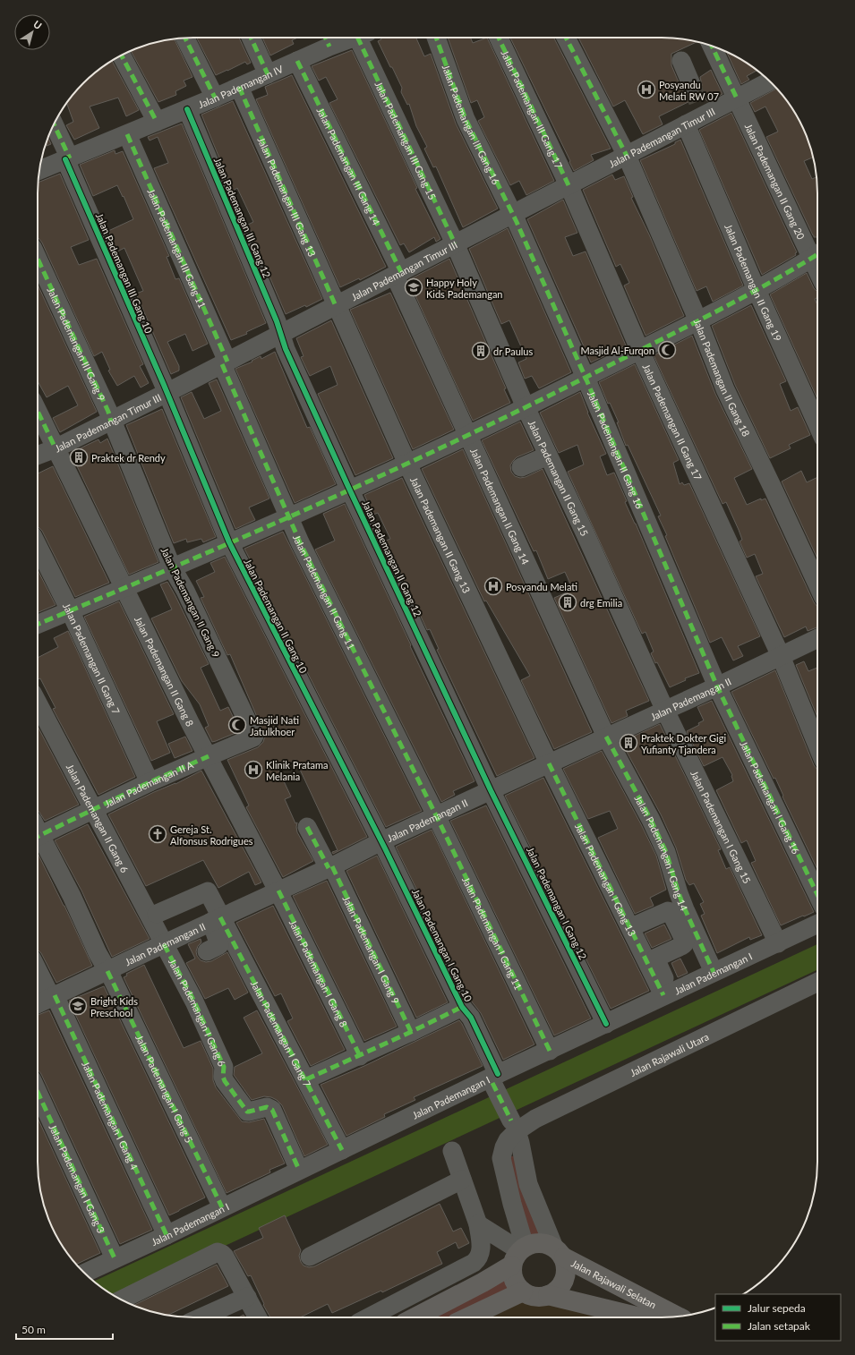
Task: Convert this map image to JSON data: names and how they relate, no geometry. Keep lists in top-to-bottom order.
{
  "streets": {
    "main road": ["Jalan Rajawali Selatan"],
    "street": [
      "Jalan Pademangan IV",
      "Jalan Pademangan III Gang 17",
      "Jalan Pademangan III Gang 16",
      "Jalan Pademangan Timur III",
      "Jalan Pademangan III Gang 15",
      "Jalan Pademangan III Gang 14",
      "Jalan Pademangan II Gang 20",
      "Jalan Pademangan III Gang 13",
      "Jalan Pademangan III Gang 12",
      "Jalan Pademangan III Gang 11",
      "Jalan Pademangan III Gang 10",
      "Jalan Pademangan II Gang 19",
      "Jalan Pademangan III Gang 9",
      "Jalan Pademangan II Gang 18",
      "Jalan Pademangan II Gang 17",
      "Jalan Pademangan II Gang 16",
      "Jalan Pademangan II Gang 15",
      "Jalan Pademangan II Gang 14",
      "Jalan Pademangan II Gang 13",
      "Jalan Pademangan II Gang 12",
      "Jalan Pademangan II Gang 11",
      "Jalan Pademangan II Gang 9",
      "Jalan Pademangan II Gang 10",
      "Jalan Pademangan II Gang 7",
      "Jalan Pademangan II Gang 8",
      "Jalan Pademangan II",
      "Jalan Pademangan II A",
      "Jalan Pademangan I Gang 16",
      "Jalan Pademangan II Gang 6",
      "Jalan Pademangan I Gang 15",
      "Jalan Pademangan I Gang 14",
      "Jalan Pademangan I Gang 13",
      "Jalan Pademangan I Gang 12",
      "Jalan Pademangan I Gang 11",
      "Jalan Pademangan I Gang 10",
      "Jalan Pademangan I Gang 9",
      "Jalan Pademangan I Gang 8",
      "Jalan Pademangan I",
      "Jalan Pademangan I Gang 6",
      "Jalan Pademangan I Gang 7",
      "Jalan Rajawali Utara",
      "Jalan Pademangan I Gang 5",
      "Jalan Pademangan I Gang 4",
      "Jalan Pademangan I Gang 3"
    ]
  },
  "crossings": [
    ["Jalan Pademangan IV", "Jalan Pademangan III Gang 14"],
    ["Jalan Pademangan IV", "Jalan Pademangan III Gang 13"],
    ["Jalan Pademangan IV", "Jalan Pademangan III Gang 12"],
    ["Jalan Pademangan IV", "Jalan Pademangan III Gang 11"],
    ["Jalan Pademangan IV", "Jalan Pademangan III Gang 10"],
    ["Jalan Pademangan III Gang 17", "Jalan Pademangan Timur III"],
    ["Jalan Pademangan III Gang 17", "Jalan Pademangan II Gang 17"],
    ["Jalan Pademangan III Gang 16", "Jalan Pademangan Timur III"],
    ["Jalan Pademangan III Gang 16", "Jalan Pademangan II Gang 16"],
    ["Jalan Pademangan Timur III", "Jalan Pademangan III Gang 15"],
    ["Jalan Pademangan Timur III", "Jalan Pademangan III Gang 14"],
    ["Jalan Pademangan Timur III", "Jalan Pademangan II Gang 20"],
    ["Jalan Pademangan Timur III", "Jalan Pademangan III Gang 13"],
    ["Jalan Pademangan Timur III", "Jalan Pademangan III Gang 12"],
    ["Jalan Pademangan Timur III", "Jalan Pademangan III Gang 11"],
    ["Jalan Pademangan Timur III", "Jalan Pademangan III Gang 10"],
    ["Jalan Pademangan Timur III", "Jalan Pademangan II Gang 19"],
    ["Jalan Pademangan Timur III", "Jalan Pademangan III Gang 9"],
    ["Jalan Pademangan Timur III", "Jalan Pademangan II Gang 18"],
    ["Jalan Pademangan Timur III", "Jalan Pademangan II Gang 17"],
    ["Jalan Pademangan Timur III", "Jalan Pademangan II Gang 16"],
    ["Jalan Pademangan Timur III", "Jalan Pademangan II Gang 15"],
    ["Jalan Pademangan Timur III", "Jalan Pademangan II Gang 14"],
    ["Jalan Pademangan Timur III", "Jalan Pademangan II Gang 13"],
    ["Jalan Pademangan Timur III", "Jalan Pademangan II Gang 12"],
    ["Jalan Pademangan Timur III", "Jalan Pademangan II Gang 11"],
    ["Jalan Pademangan Timur III", "Jalan Pademangan II Gang 9"],
    ["Jalan Pademangan Timur III", "Jalan Pademangan II Gang 10"],
    ["Jalan Pademangan Timur III", "Jalan Pademangan II Gang 8"],
    ["Jalan Pademangan III Gang 15", "Jalan Pademangan II Gang 15"],
    ["Jalan Pademangan III Gang 14", "Jalan Pademangan II Gang 14"],
    ["Jalan Pademangan III Gang 13", "Jalan Pademangan II Gang 13"],
    ["Jalan Pademangan III Gang 12", "Jalan Pademangan II Gang 12"],
    ["Jalan Pademangan III Gang 11", "Jalan Pademangan II Gang 11"],
    ["Jalan Pademangan III Gang 10", "Jalan Pademangan II Gang 10"],
    ["Jalan Pademangan III Gang 9", "Jalan Pademangan II Gang 9"],
    ["Jalan Pademangan II Gang 17", "Jalan Pademangan II"],
    ["Jalan Pademangan II Gang 16", "Jalan Pademangan II"],
    ["Jalan Pademangan II Gang 16", "Jalan Pademangan I Gang 16"],
    ["Jalan Pademangan II Gang 15", "Jalan Pademangan II"],
    ["Jalan Pademangan II Gang 15", "Jalan Pademangan I Gang 15"],
    ["Jalan Pademangan II Gang 14", "Jalan Pademangan II"],
    ["Jalan Pademangan II Gang 14", "Jalan Pademangan I Gang 14"],
    ["Jalan Pademangan II Gang 13", "Jalan Pademangan II"],
    ["Jalan Pademangan II Gang 13", "Jalan Pademangan I Gang 13"],
    ["Jalan Pademangan II Gang 12", "Jalan Pademangan II"],
    ["Jalan Pademangan II Gang 12", "Jalan Pademangan I Gang 12"],
    ["Jalan Pademangan II Gang 11", "Jalan Pademangan II"],
    ["Jalan Pademangan II Gang 11", "Jalan Pademangan I Gang 11"],
    ["Jalan Pademangan II Gang 9", "Jalan Pademangan II Gang 8"],
    ["Jalan Pademangan II Gang 9", "Jalan Pademangan II A"],
    ["Jalan Pademangan II Gang 10", "Jalan Pademangan II"],
    ["Jalan Pademangan II Gang 10", "Jalan Pademangan I Gang 10"],
    ["Jalan Pademangan II Gang 7", "Jalan Pademangan II A"],
    ["Jalan Pademangan II Gang 8", "Jalan Pademangan II"],
    ["Jalan Pademangan II Gang 8", "Jalan Pademangan II A"],
    ["Jalan Pademangan II Gang 8", "Jalan Pademangan I Gang 8"],
    ["Jalan Pademangan II", "Jalan Pademangan I Gang 16"],
    ["Jalan Pademangan II", "Jalan Pademangan II Gang 6"],
    ["Jalan Pademangan II", "Jalan Pademangan I Gang 15"],
    ["Jalan Pademangan II", "Jalan Pademangan I Gang 14"],
    ["Jalan Pademangan II", "Jalan Pademangan I Gang 13"],
    ["Jalan Pademangan II", "Jalan Pademangan I Gang 12"],
    ["Jalan Pademangan II", "Jalan Pademangan I Gang 11"],
    ["Jalan Pademangan II", "Jalan Pademangan I Gang 10"],
    ["Jalan Pademangan II", "Jalan Pademangan I Gang 9"],
    ["Jalan Pademangan II", "Jalan Pademangan I Gang 8"],
    ["Jalan Pademangan II", "Jalan Pademangan I Gang 6"],
    ["Jalan Pademangan II", "Jalan Pademangan I Gang 7"],
    ["Jalan Pademangan II", "Jalan Pademangan I Gang 5"],
    ["Jalan Pademangan II", "Jalan Pademangan I Gang 4"],
    ["Jalan Pademangan II A", "Jalan Pademangan II Gang 6"],
    ["Jalan Pademangan II Gang 6", "Jalan Pademangan I Gang 6"],
    ["Jalan Pademangan I Gang 15", "Jalan Pademangan I"],
    ["Jalan Pademangan I Gang 14", "Jalan Pademangan I"],
    ["Jalan Pademangan I Gang 13", "Jalan Pademangan I"],
    ["Jalan Pademangan I Gang 12", "Jalan Pademangan I"],
    ["Jalan Pademangan I Gang 11", "Jalan Pademangan I"],
    ["Jalan Pademangan I Gang 10", "Jalan Pademangan I Gang 9"],
    ["Jalan Pademangan I Gang 10", "Jalan Pademangan I Gang 8"],
    ["Jalan Pademangan I Gang 10", "Jalan Pademangan I"],
    ["Jalan Pademangan I Gang 10", "Jalan Pademangan I Gang 7"],
    ["Jalan Pademangan I Gang 10", "Jalan Rajawali Utara"],
    ["Jalan Pademangan I", "Jalan Pademangan I Gang 6"],
    ["Jalan Pademangan I", "Jalan Pademangan I Gang 7"],
    ["Jalan Pademangan I", "Jalan Pademangan I Gang 5"],
    ["Jalan Pademangan I", "Jalan Pademangan I Gang 4"],
    ["Jalan Pademangan I", "Jalan Pademangan I Gang 3"]
  ],
  "places": {
    "hospital": ["Posyandu Melati RW 07", "Posyandu Melati", "Klinik Pratama Melania"],
    "school or university": ["Happy Holy Kids Pademangan", "Bright Kids Preschool"],
    "mosque": ["Masjid Al-Furqon", "Masjid Nati Jatulkhoer"],
    "building": [
      "dr Paulus",
      "Praktek dr Rendy",
      "drg Emilia",
      "Praktek Dokter Gigi Yufianty Tjandera"
    ],
    "church": ["Gereja St. Alfonsus Rodrigues"]
  },
  "legend": ["Jalur sepeda", "Jalan setapak"],
  "scale_bar": "50 m",
  "north": "top right"
}
